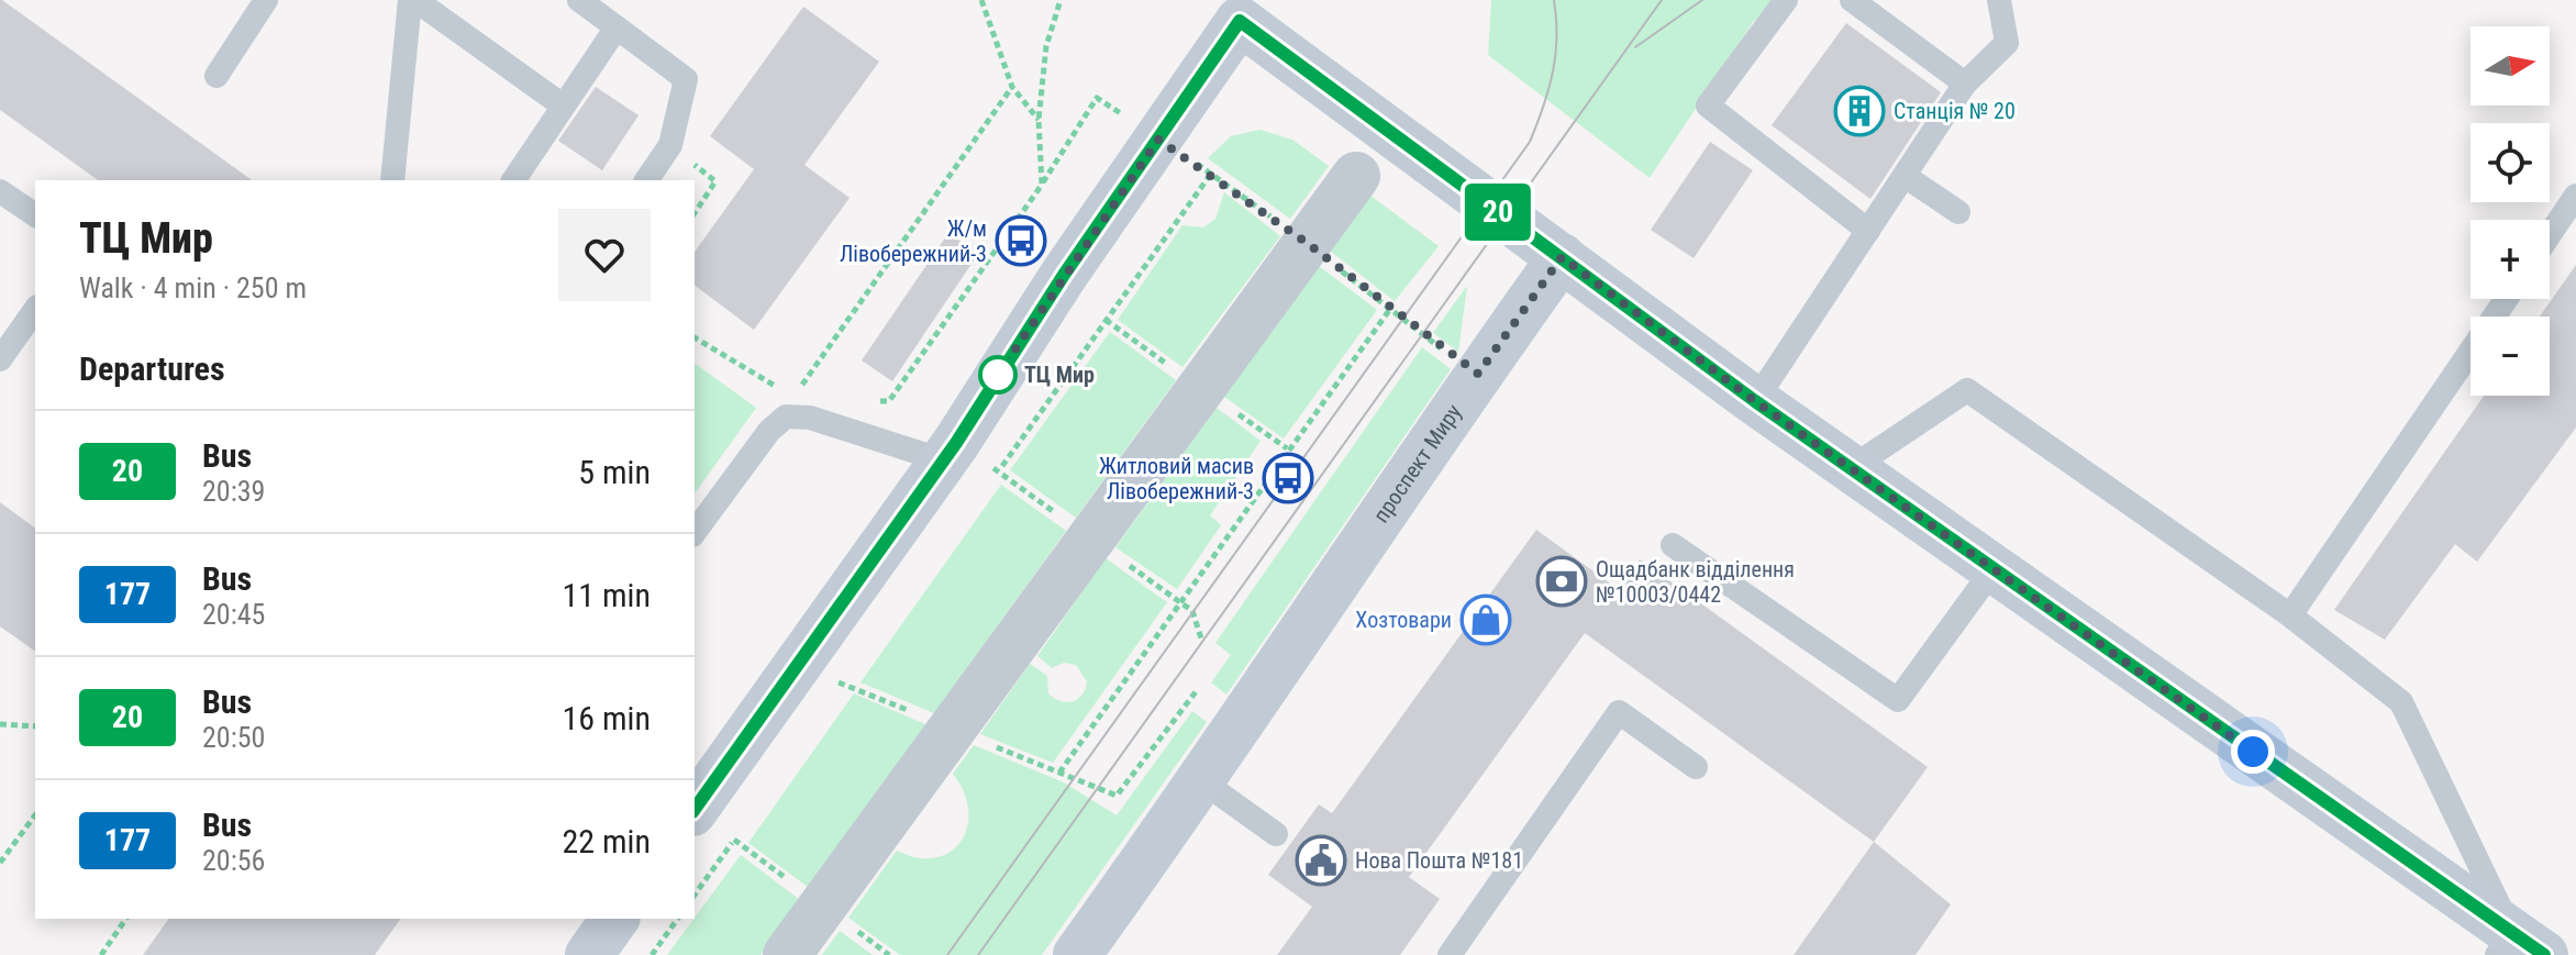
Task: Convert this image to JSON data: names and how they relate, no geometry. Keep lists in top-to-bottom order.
{
  "streets": {
    "street": ["проспект Миру"]
  },
  "places": {
    "building": ["Станція № 20"],
    "bus stop": ["Ж/м Лівобережний-3", "Житловий масив Лівобережний-3"],
    "other": ["ТЦ Мир"],
    "bank": ["Ощадбанк відділення №10003/0442"],
    "shop": ["Хозтовари"],
    "public building": ["Нова Пошта №181"]
  },
  "lines": ["bus line 20"],
  "north": "right",
  "page": {
    "on_map": "20",
    "map_buttons": ["+", "−"],
    "heading": [
      ["ТЦ Мир", "Walk · 4 min · 250 m"],
      "Departures"
    ],
    "list": [
      {
        "mark": "20",
        "name": "Bus",
        "note": "20:39",
        "value": "5 min"
      },
      {
        "mark": "177",
        "name": "Bus",
        "note": "20:45",
        "value": "11 min"
      },
      {
        "mark": "20",
        "name": "Bus",
        "note": "20:50",
        "value": "16 min"
      },
      {
        "mark": "177",
        "name": "Bus",
        "note": "20:56",
        "value": "22 min"
      }
    ]
  }
}
